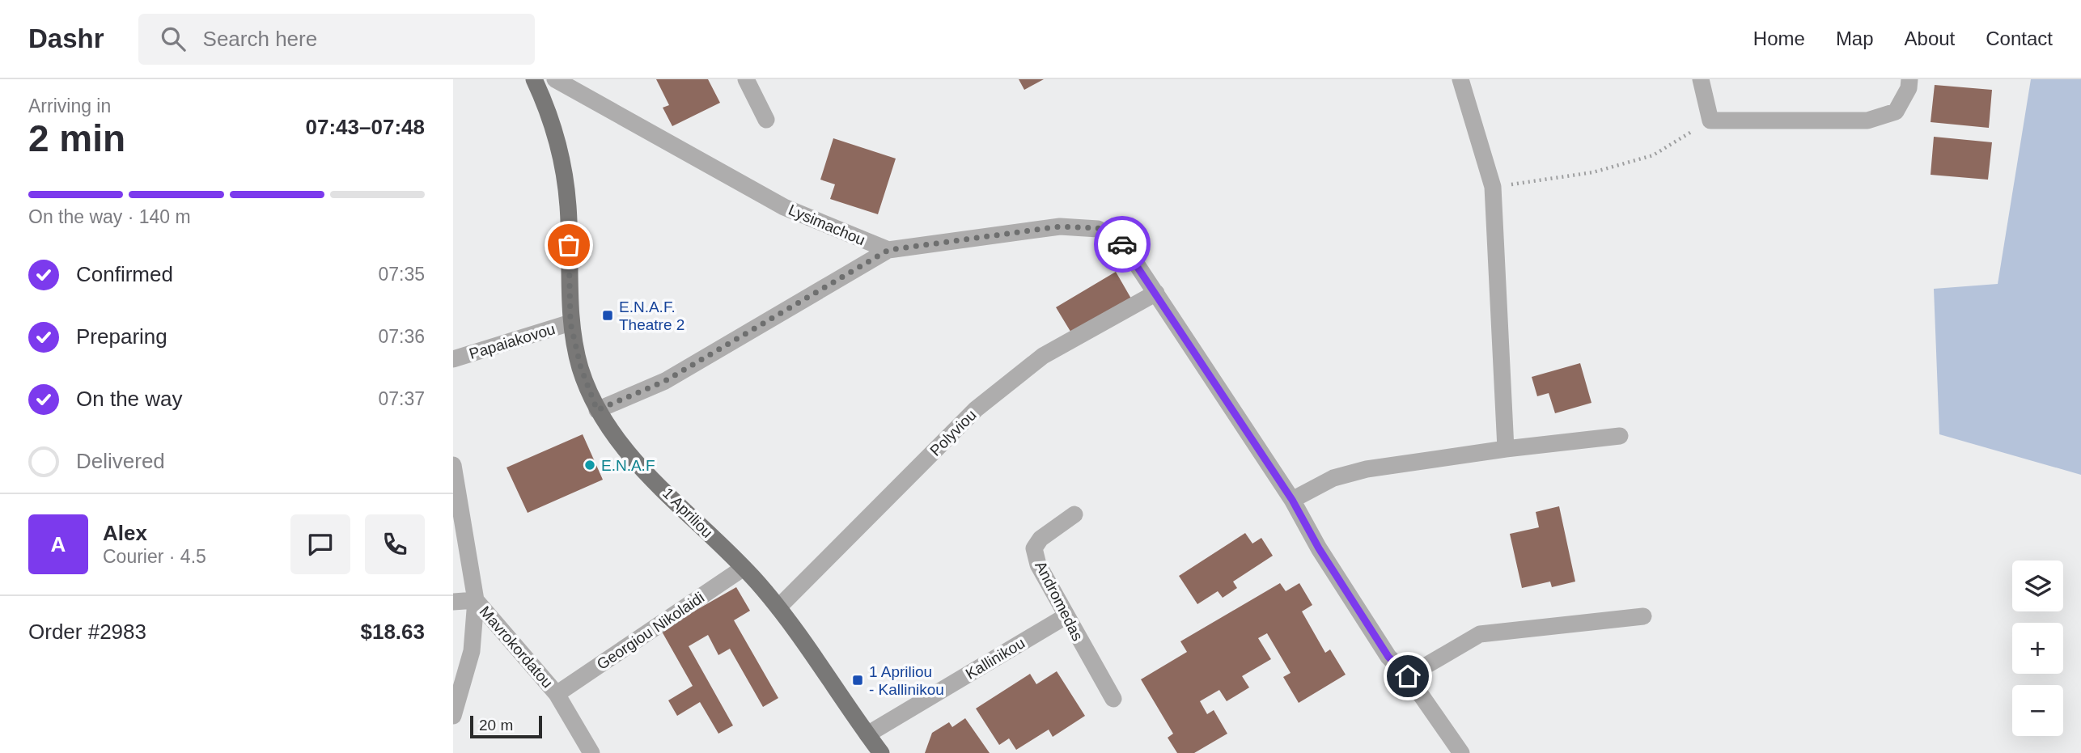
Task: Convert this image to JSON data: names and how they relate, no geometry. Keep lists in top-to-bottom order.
{
  "streets": {
    "main road": ["1 Apriliou"],
    "street": [
      "Lysimachou",
      "Papaiakovou",
      "Polyviou",
      "Andromedas",
      "Georgiou Nikolaidi",
      "Mavrokordatou",
      "Kallinikou"
    ]
  },
  "crossings": [
    ["Papaiakovou", "1 Apriliou"],
    ["Polyviou", "1 Apriliou"],
    ["1 Apriliou", "Georgiou Nikolaidi"],
    ["1 Apriliou", "Kallinikou"],
    ["Andromedas", "Kallinikou"],
    ["Georgiou Nikolaidi", "Mavrokordatou"]
  ],
  "places": {
    "transit": ["E.N.A.F. Theatre 2", "1 Apriliou - Kallinikou"],
    "other": ["E.N.A.F"]
  },
  "scale_bar": "20 m",
  "page": {
    "header": "Dashr",
    "search": "Search here",
    "nav": [
      "Home",
      "Map",
      "About",
      "Contact"
    ],
    "heading": ["2 min", "Arriving in", "07:43–07:48"],
    "panel": [
      "Alex",
      "Courier · 4.5",
      "Order #2983",
      "$18.63"
    ],
    "bar": "On the way · 140 m",
    "list": [
      ["Confirmed", "07:35"],
      ["Preparing", "07:36"],
      ["On the way", "07:37"],
      "Delivered"
    ],
    "round": "A",
    "map_buttons": ["+", "−"],
    "scale": "20 m"
  }
}
